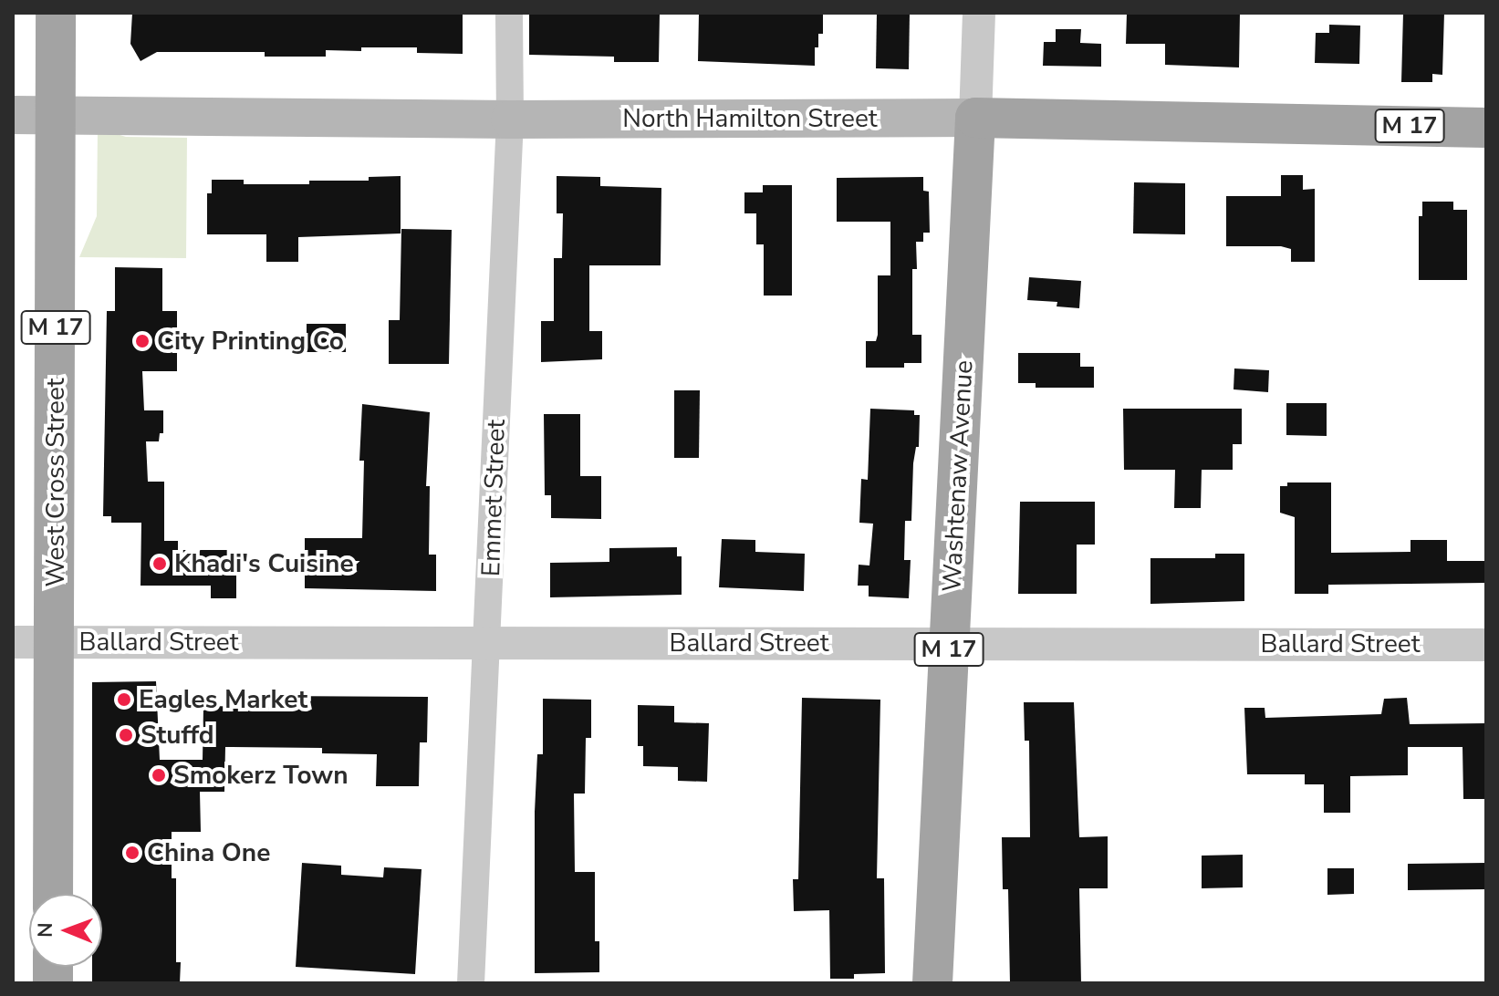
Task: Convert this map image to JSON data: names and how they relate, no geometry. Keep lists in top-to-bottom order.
{
  "streets": {
    "main road": [
      "North Hamilton Street",
      "M 17",
      "Washtenaw Avenue",
      "West Cross Street"
    ],
    "street": ["Emmet Street", "Ballard Street"]
  },
  "crossings": [
    ["North Hamilton Street", "Washtenaw Avenue"],
    ["North Hamilton Street", "West Cross Street"],
    ["North Hamilton Street", "Emmet Street"],
    ["Washtenaw Avenue", "Ballard Street"],
    ["West Cross Street", "Ballard Street"],
    ["Emmet Street", "Ballard Street"]
  ],
  "places": [
    "City Printing Co",
    "Khadi's Cuisine",
    "Eagles Market",
    "Stuffd",
    "Smokerz Town",
    "China One"
  ],
  "north": "left"
}
